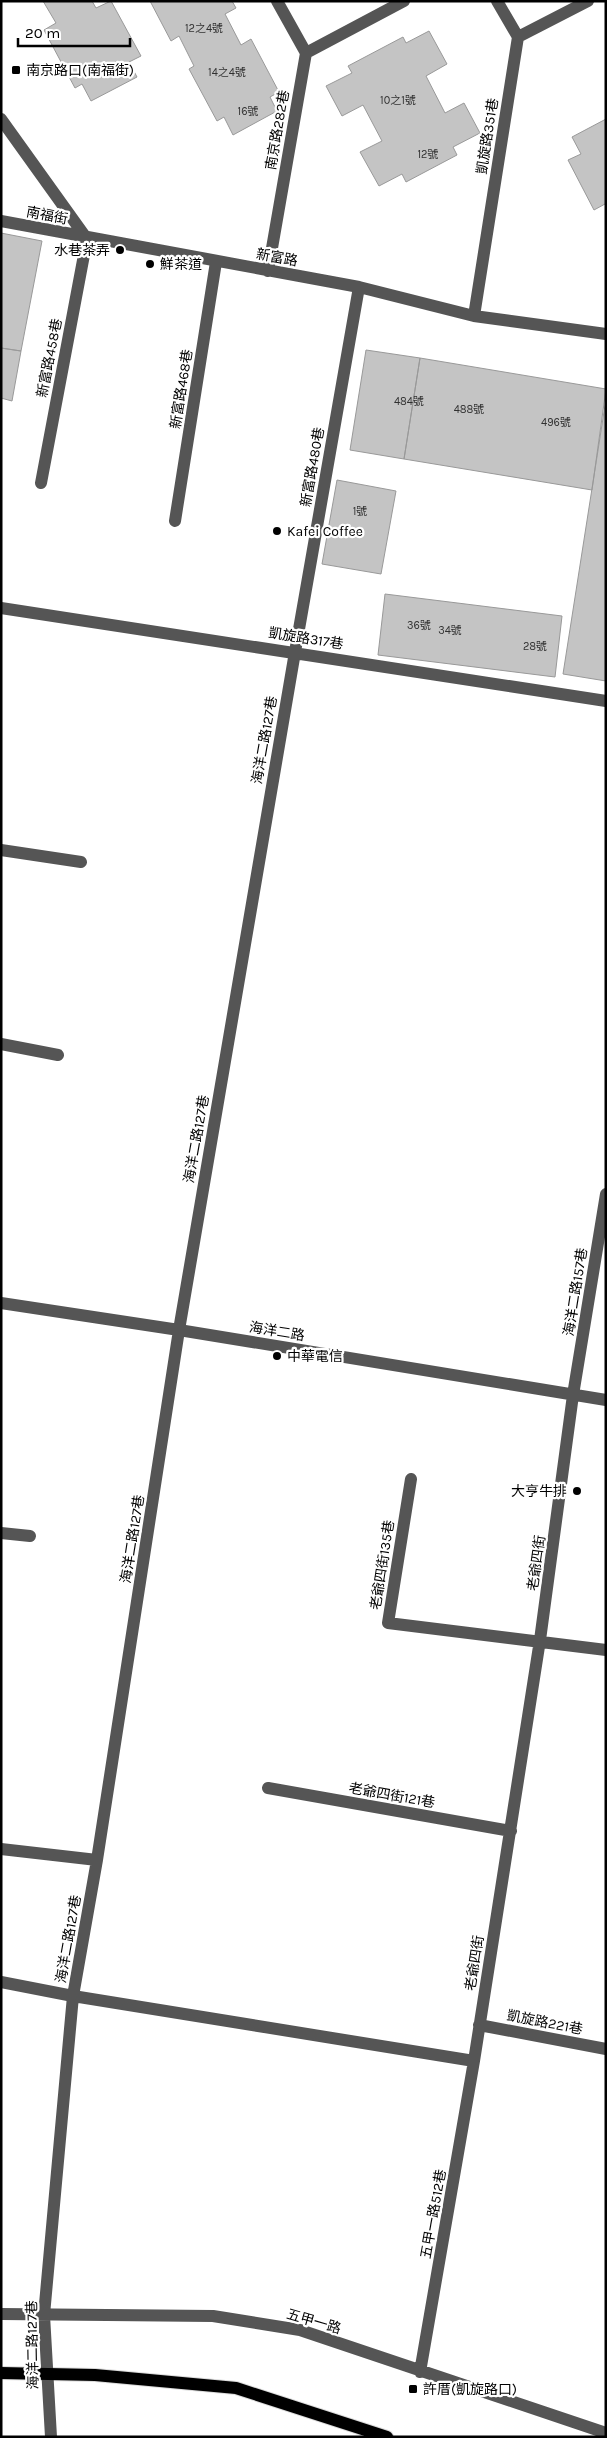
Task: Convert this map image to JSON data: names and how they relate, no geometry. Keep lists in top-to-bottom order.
{
  "streets": {
    "street": [
      "南京路282巷",
      "凱旋路351巷",
      "南福街",
      "新富路",
      "新富路458巷",
      "新富路468巷",
      "新富路480巷",
      "凱旋路317巷",
      "海洋二路127巷",
      "海洋二路157巷",
      "海洋二路",
      "老爺四街",
      "老爺四街135巷",
      "老爺四街121巷",
      "凱旋路221巷",
      "五甲一路512巷",
      "五甲一路"
    ]
  },
  "crossings": [
    ["南京路282巷", "新富路"],
    ["凱旋路351巷", "新富路"],
    ["南福街", "新富路"],
    ["南福街", "新富路458巷"],
    ["新富路", "新富路458巷"],
    ["新富路", "新富路468巷"],
    ["新富路", "新富路480巷"],
    ["新富路480巷", "凱旋路317巷"],
    ["新富路480巷", "海洋二路127巷"],
    ["凱旋路317巷", "海洋二路127巷"],
    ["海洋二路127巷", "海洋二路"],
    ["海洋二路127巷", "五甲一路"],
    ["海洋二路157巷", "海洋二路"],
    ["海洋二路157巷", "老爺四街"],
    ["海洋二路", "老爺四街"],
    ["老爺四街", "老爺四街135巷"],
    ["老爺四街", "老爺四街121巷"],
    ["老爺四街", "凱旋路221巷"],
    ["老爺四街", "五甲一路512巷"],
    ["五甲一路512巷", "五甲一路"]
  ],
  "places": {
    "transit": ["南京路口(南福街)", "許厝(凱旋路口)"],
    "other": [
      "水巷茶弄",
      "鮮茶道",
      "Kafei Coffee",
      "中華電信",
      "大亨牛排"
    ]
  },
  "house_numbers": [
    "12之4號",
    "14之4號",
    "10之1號",
    "16號",
    "12號",
    "484號",
    "488號",
    "496號",
    "1號",
    "36號",
    "34號",
    "28號"
  ],
  "scale_bar": "20 m"
}
